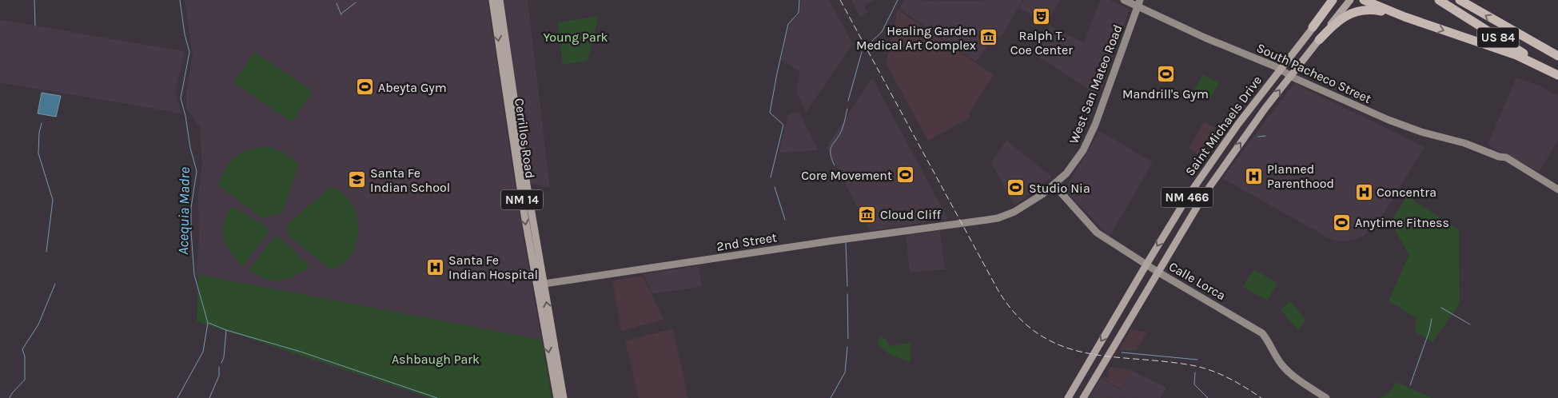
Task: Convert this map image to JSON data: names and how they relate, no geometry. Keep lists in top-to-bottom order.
{
  "streets": {
    "highway": ["US 84"],
    "main road": [
      "Saint Michaels Drive",
      "Cerrillos Road",
      "NM 466",
      "NM 14"
    ],
    "street": [
      "South Pacheco Street",
      "West San Mateo Road",
      "2nd Street",
      "Calle Lorca"
    ]
  },
  "crossings": [
    ["South Pacheco Street", "West San Mateo Road"],
    ["South Pacheco Street", "Saint Michaels Drive"],
    ["West San Mateo Road", "2nd Street"],
    ["West San Mateo Road", "Calle Lorca"],
    ["Saint Michaels Drive", "Calle Lorca"],
    ["Cerrillos Road", "2nd Street"]
  ],
  "water": ["Acequia Madre"],
  "parks": ["Young Park", "Ashbaugh Park"],
  "places": {
    "theatre": ["Ralph T. Coe Center"],
    "museum": ["Healing Garden Medical Art Complex", "Cloud Cliff"],
    "sports": [
      "Mandrill's Gym",
      "Abeyta Gym",
      "Core Movement",
      "Studio Nia",
      "Anytime Fitness"
    ],
    "hospital": ["Planned Parenthood", "Concentra", "Santa Fe Indian Hospital"],
    "school or university": ["Santa Fe Indian School"]
  }
}
